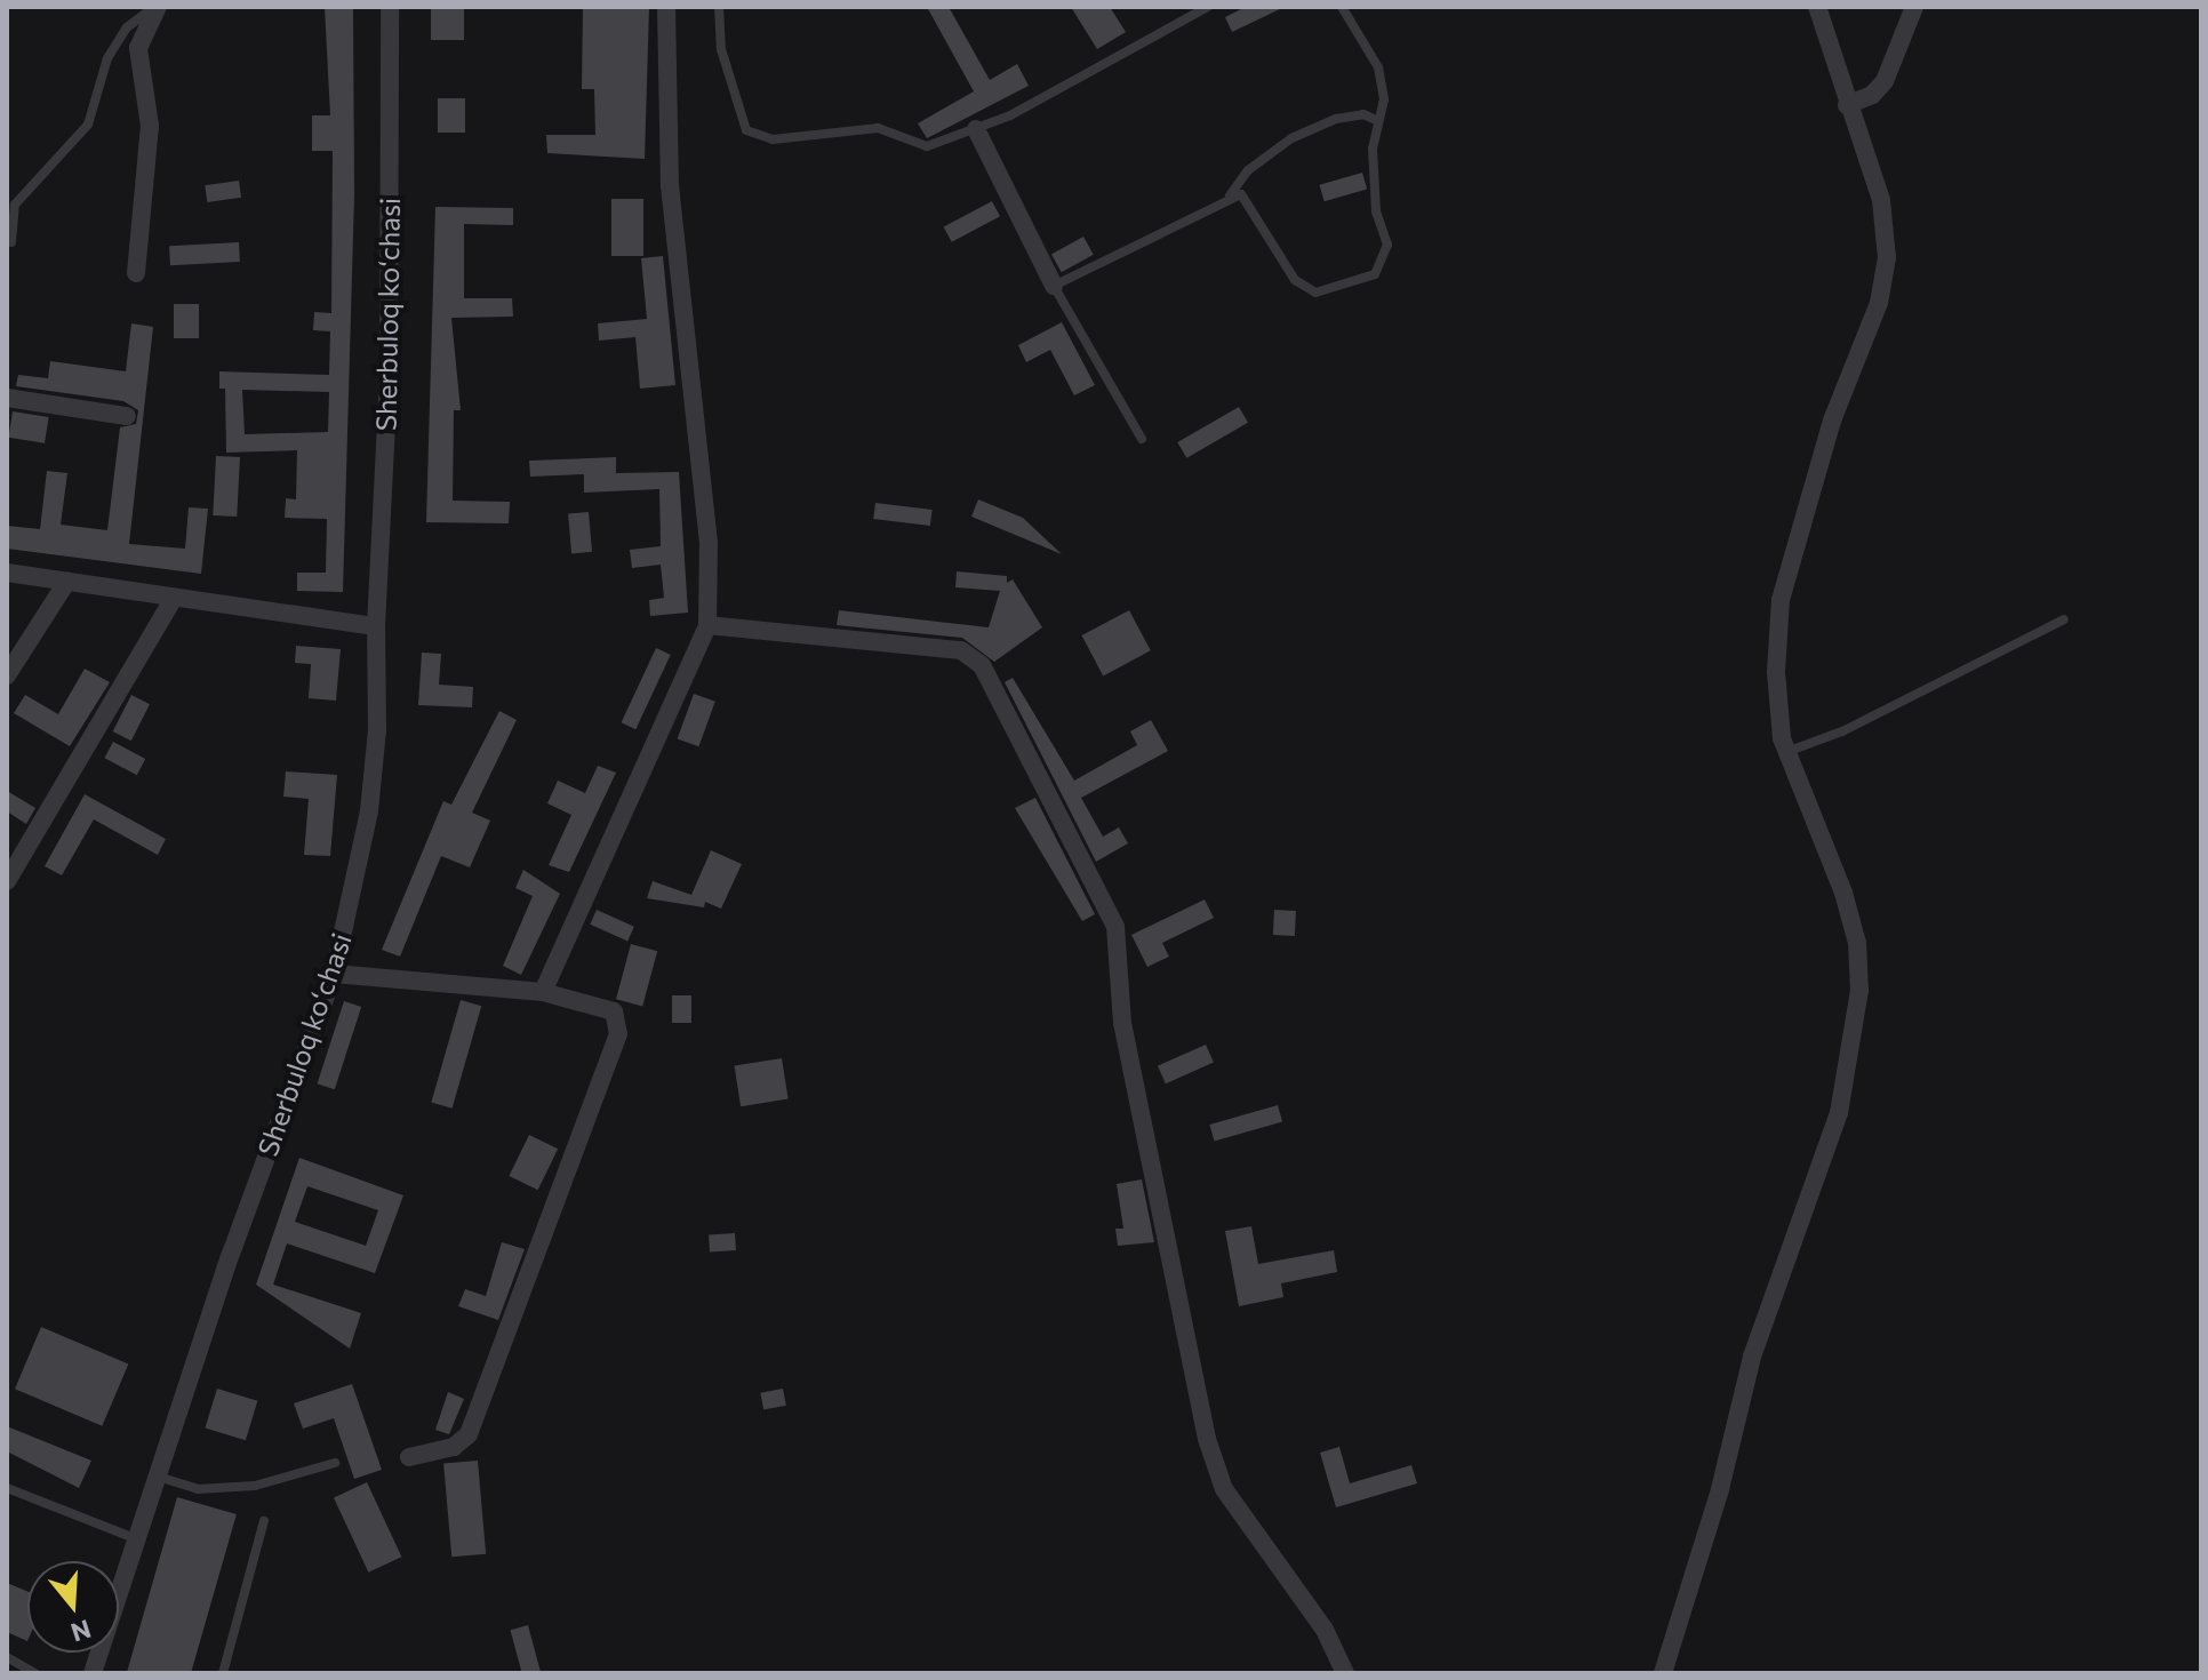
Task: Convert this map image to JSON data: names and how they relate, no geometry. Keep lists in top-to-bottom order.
{
  "streets": {
    "street": ["Sherbuloq koʻchasi"]
  },
  "north": "bottom"
}
